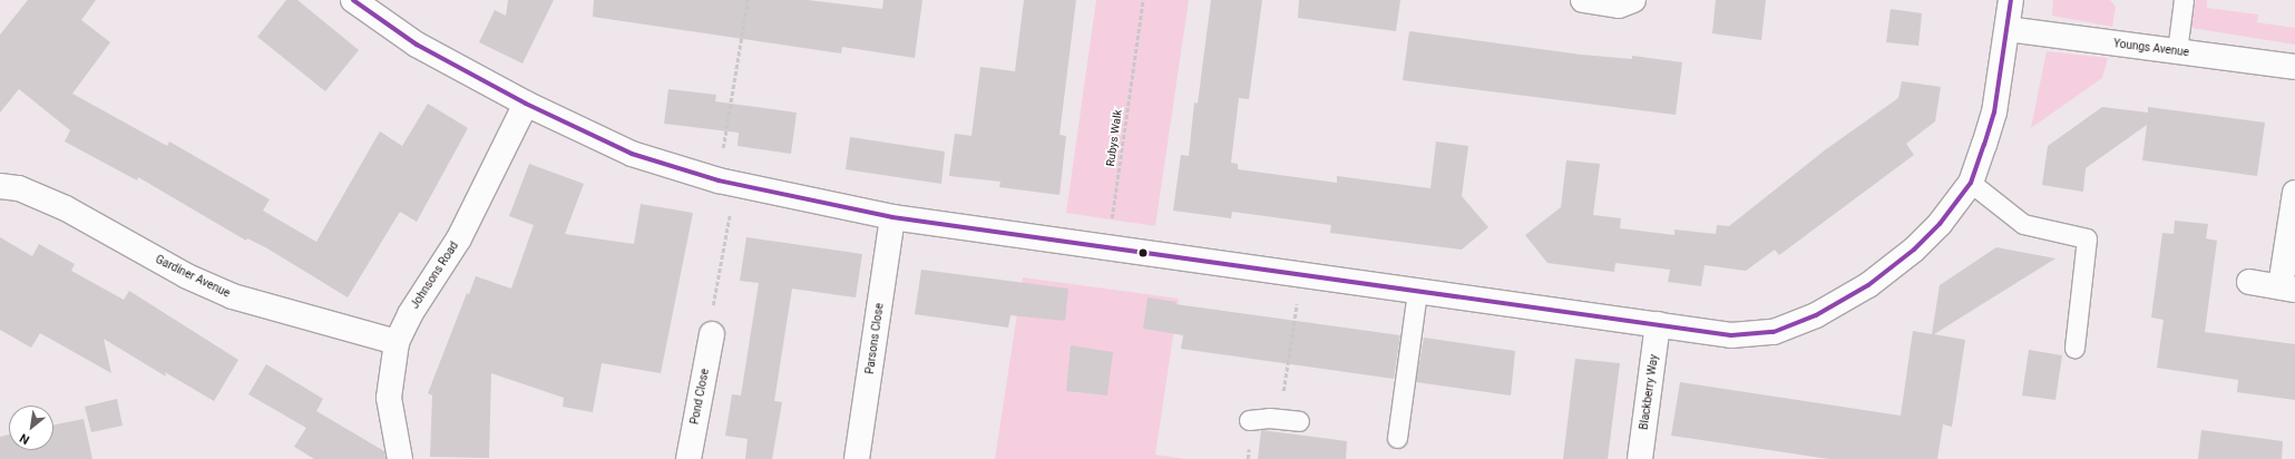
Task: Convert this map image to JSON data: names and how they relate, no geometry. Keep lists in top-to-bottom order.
{
  "streets": {
    "street": [
      "Youngs Avenue",
      "Johnsons Road",
      "Gardiner Avenue",
      "Parsons Close",
      "Blackberry Way",
      "Pond Close"
    ],
    "path": ["Rubys Walk"]
  },
  "crossings": [
    ["Johnsons Road", "Gardiner Avenue"]
  ],
  "north": "bottom left"
}
